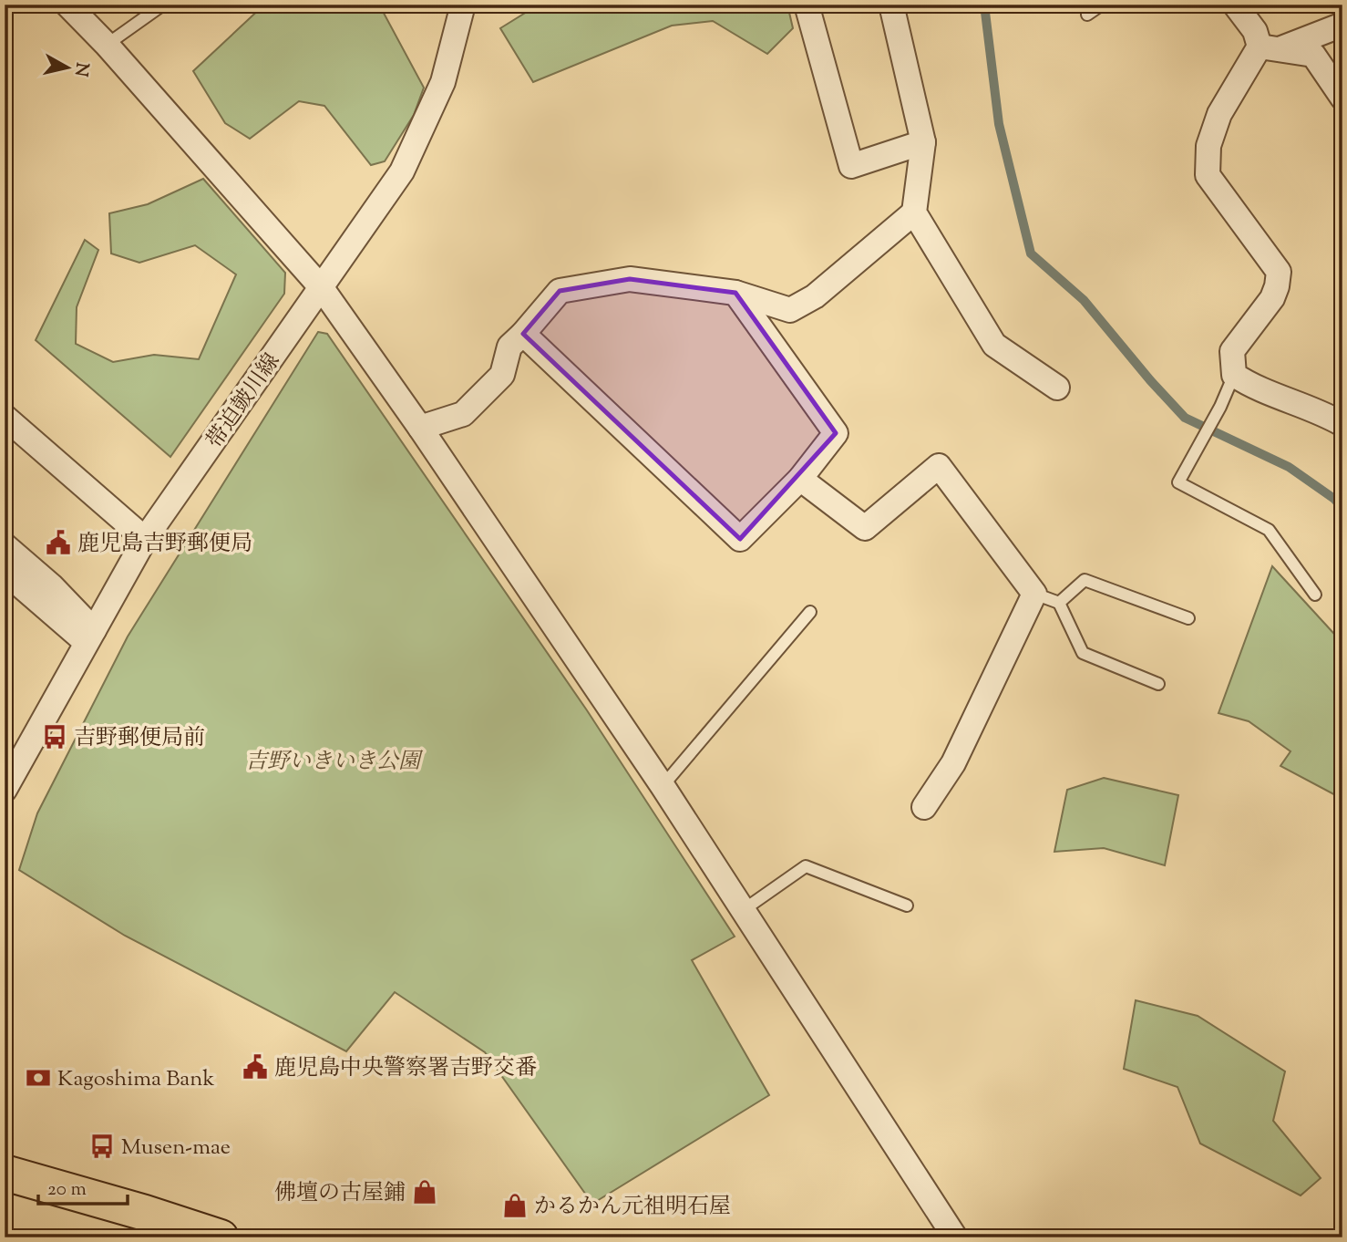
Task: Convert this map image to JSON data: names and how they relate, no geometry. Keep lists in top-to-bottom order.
{
  "streets": {
    "street": ["帯迫皷川線"]
  },
  "parks": ["吉野いきいき公園"],
  "places": {
    "public building": ["鹿児島吉野郵便局", "鹿児島中央警察署吉野交番"],
    "bus stop": ["吉野郵便局前", "Musen-mae"],
    "bank": ["Kagoshima Bank"],
    "shop": ["佛壇の古屋鋪", "かるかん元祖明石屋"]
  },
  "scale_bar": "20 m",
  "north": "right"
}
